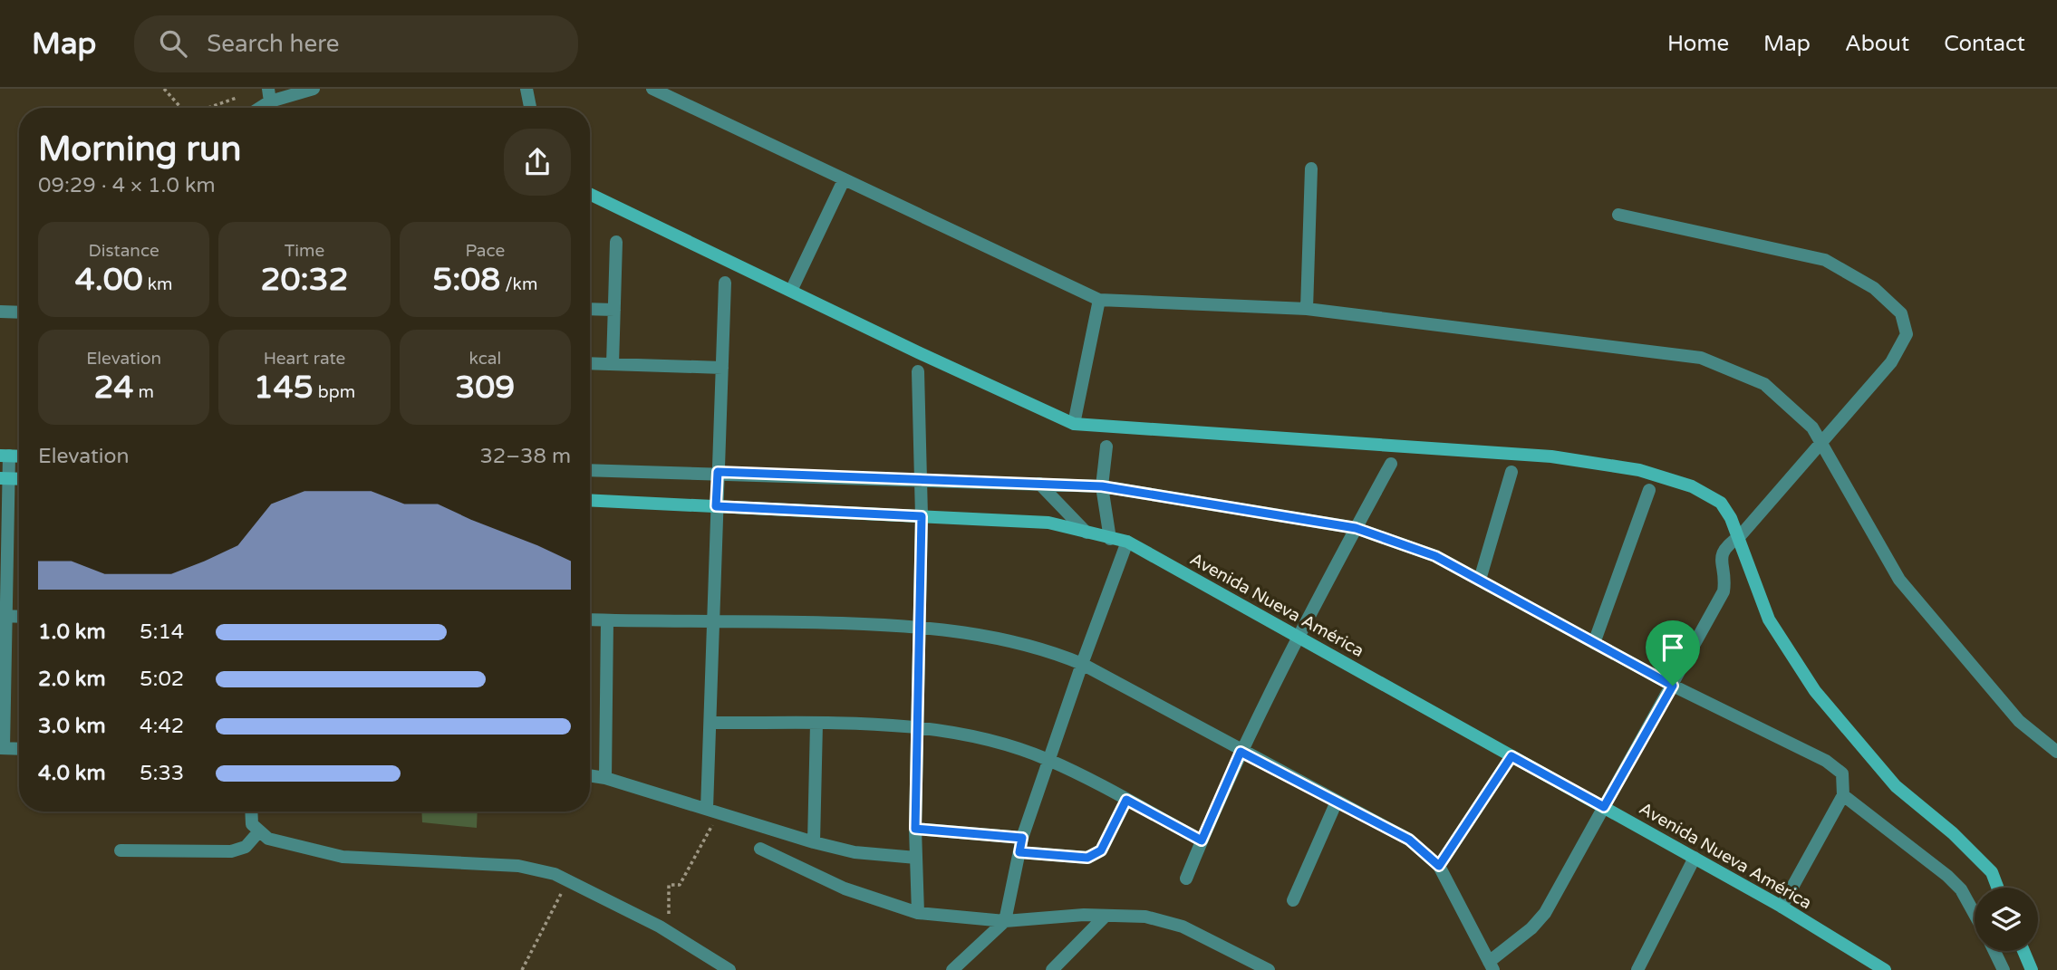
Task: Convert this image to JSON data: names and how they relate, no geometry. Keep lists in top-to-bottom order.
{
  "streets": {
    "street": ["Avenida Nueva América"]
  },
  "page": {
    "header": "Map",
    "search": "Search here",
    "nav": [
      "Home",
      "Map",
      "About",
      "Contact"
    ],
    "heading": ["Morning run", "09:29 · 4 × 1.0 km"],
    "stats": [
      ["Distance", "4.00 km"],
      ["Time", "20:32"],
      ["Pace", "5:08 /km"],
      ["Elevation", "24 m"],
      ["Heart rate", "145 bpm"],
      ["kcal", "309"]
    ],
    "chart": ["Elevation", "32–38 m"],
    "list": [
      {
        "name": "1.0 km",
        "note": "5:14"
      },
      {
        "name": "2.0 km",
        "note": "5:02"
      },
      {
        "name": "3.0 km",
        "note": "4:42"
      },
      {
        "name": "4.0 km",
        "note": "5:33"
      }
    ]
  }
}
